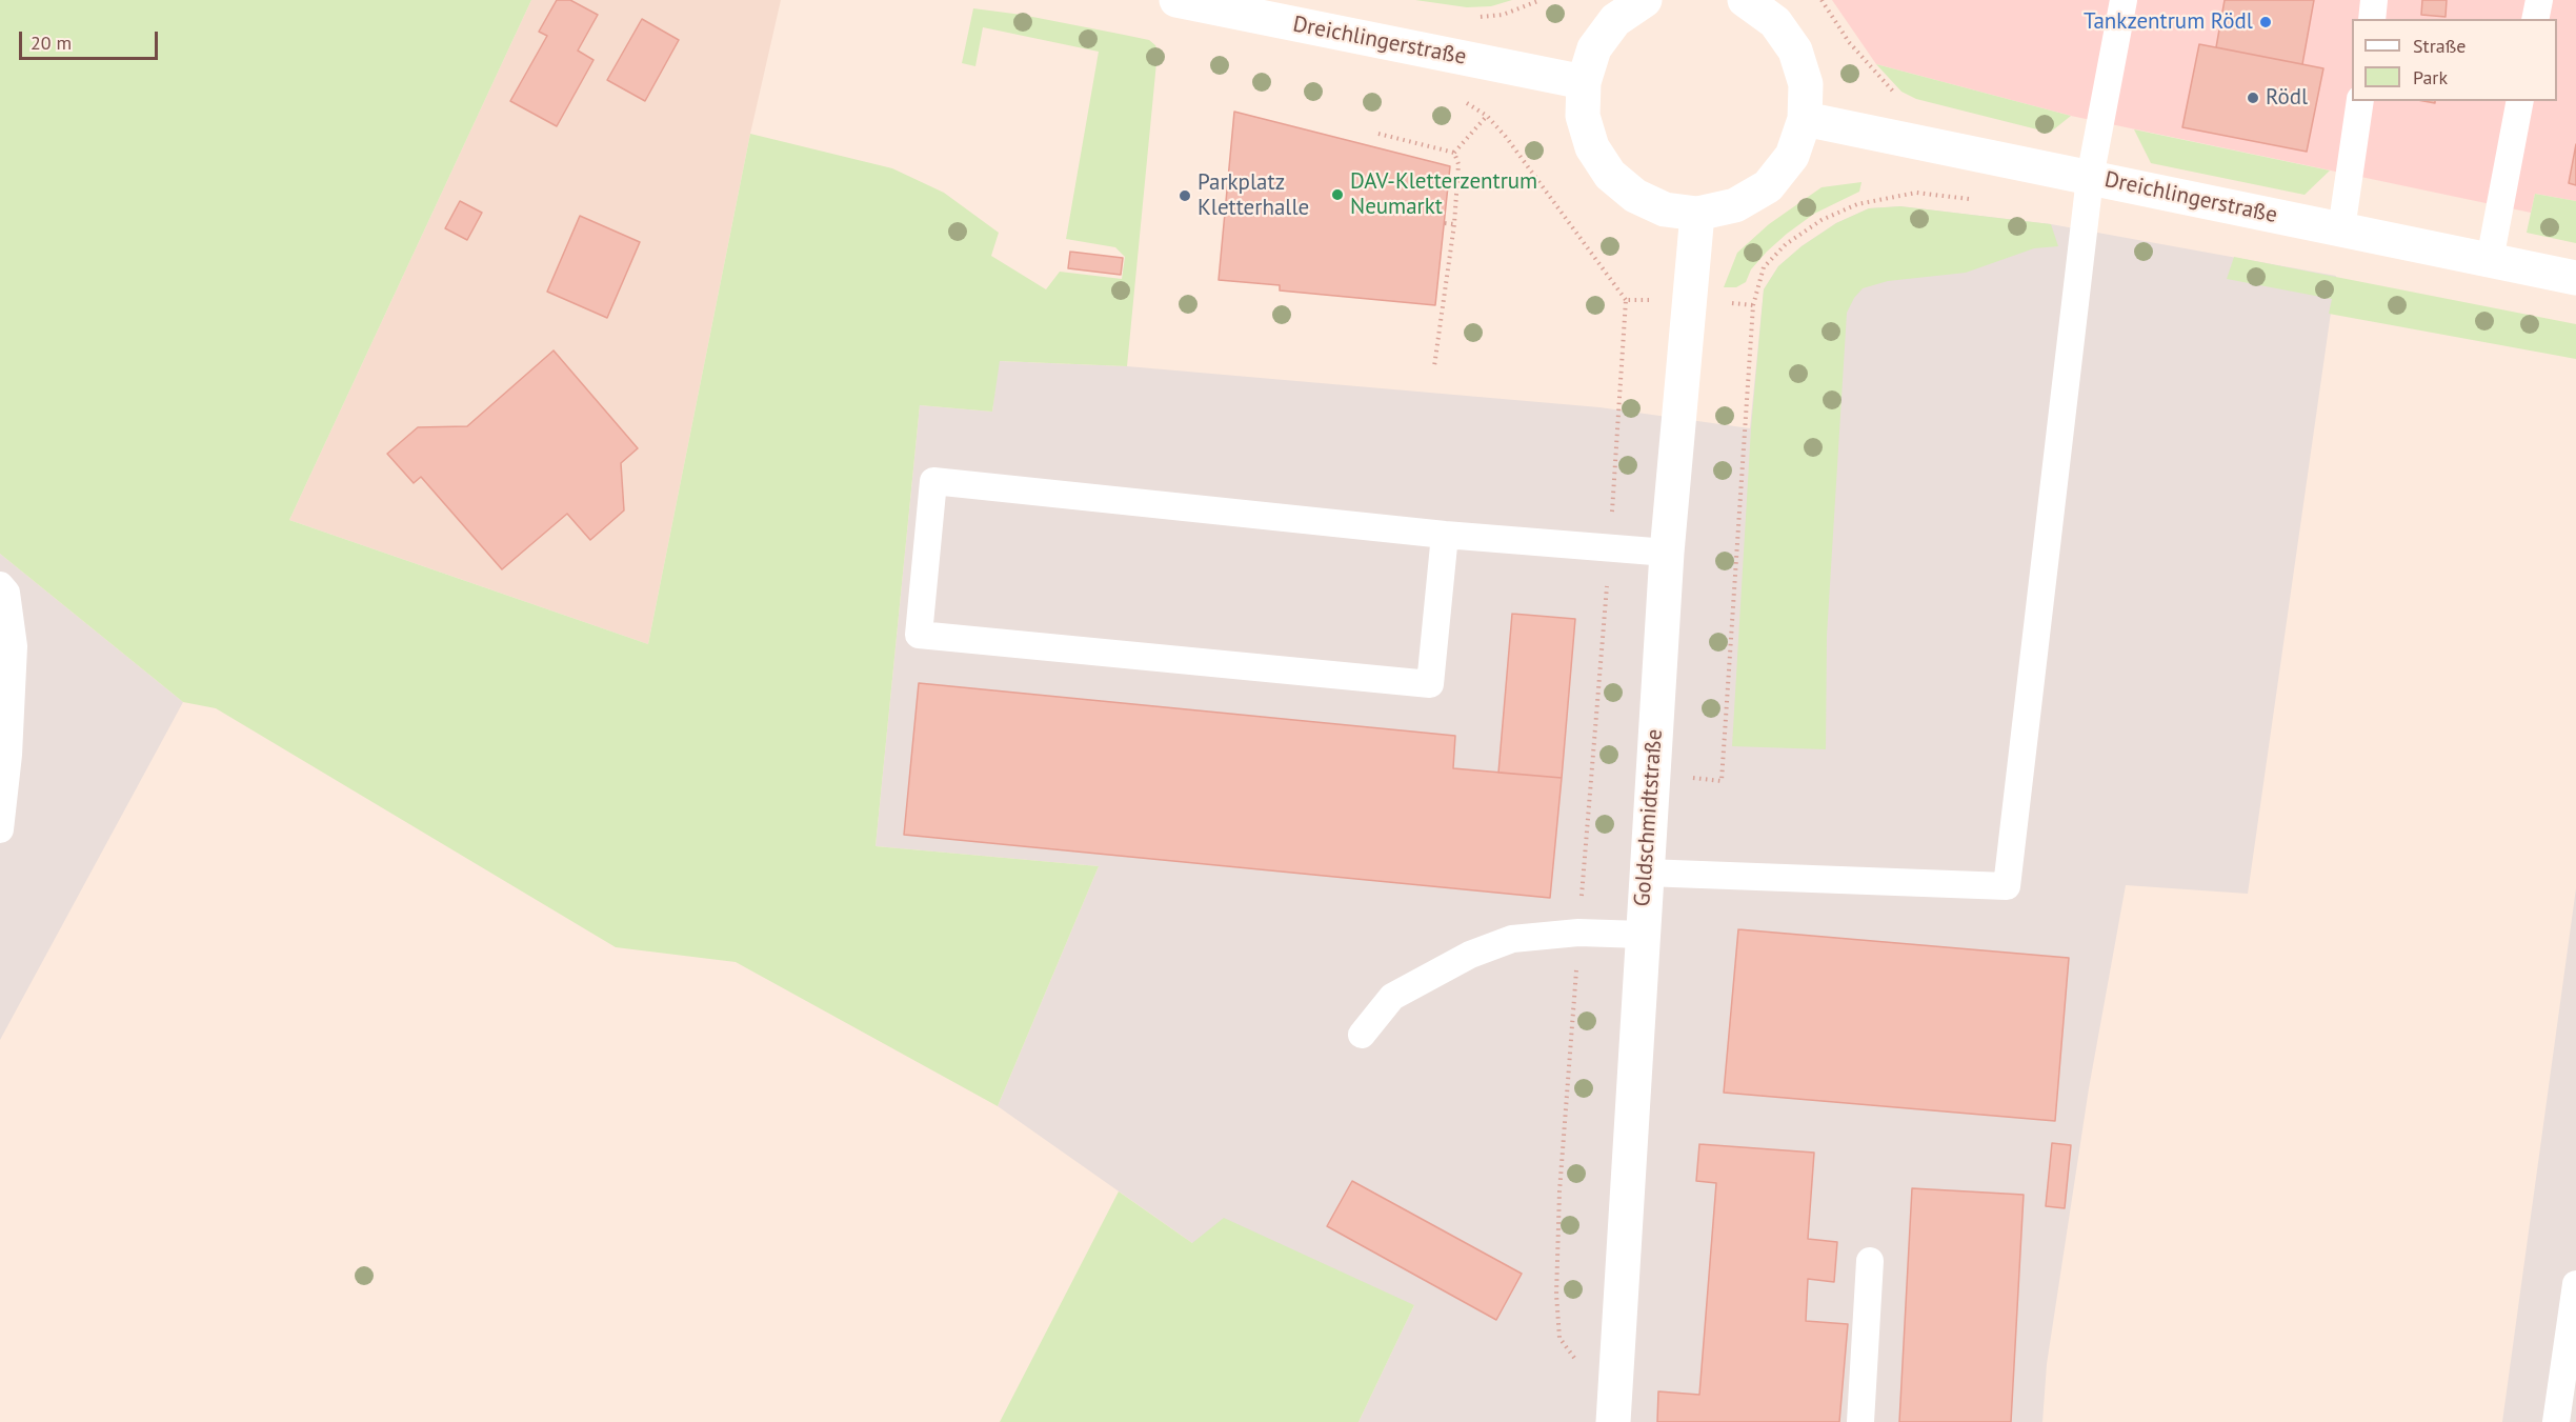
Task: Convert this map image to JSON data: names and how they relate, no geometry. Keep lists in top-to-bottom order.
{
  "streets": {
    "street": ["Dreichlingerstraße", "Goldschmidtstraße"]
  },
  "places": [
    "Tankzentrum Rödl",
    "Rödl",
    "DAV-Kletterzentrum Neumarkt",
    "Parkplatz Kletterhalle"
  ],
  "legend": ["Straße", "Park"],
  "scale_bar": "20 m"
}
